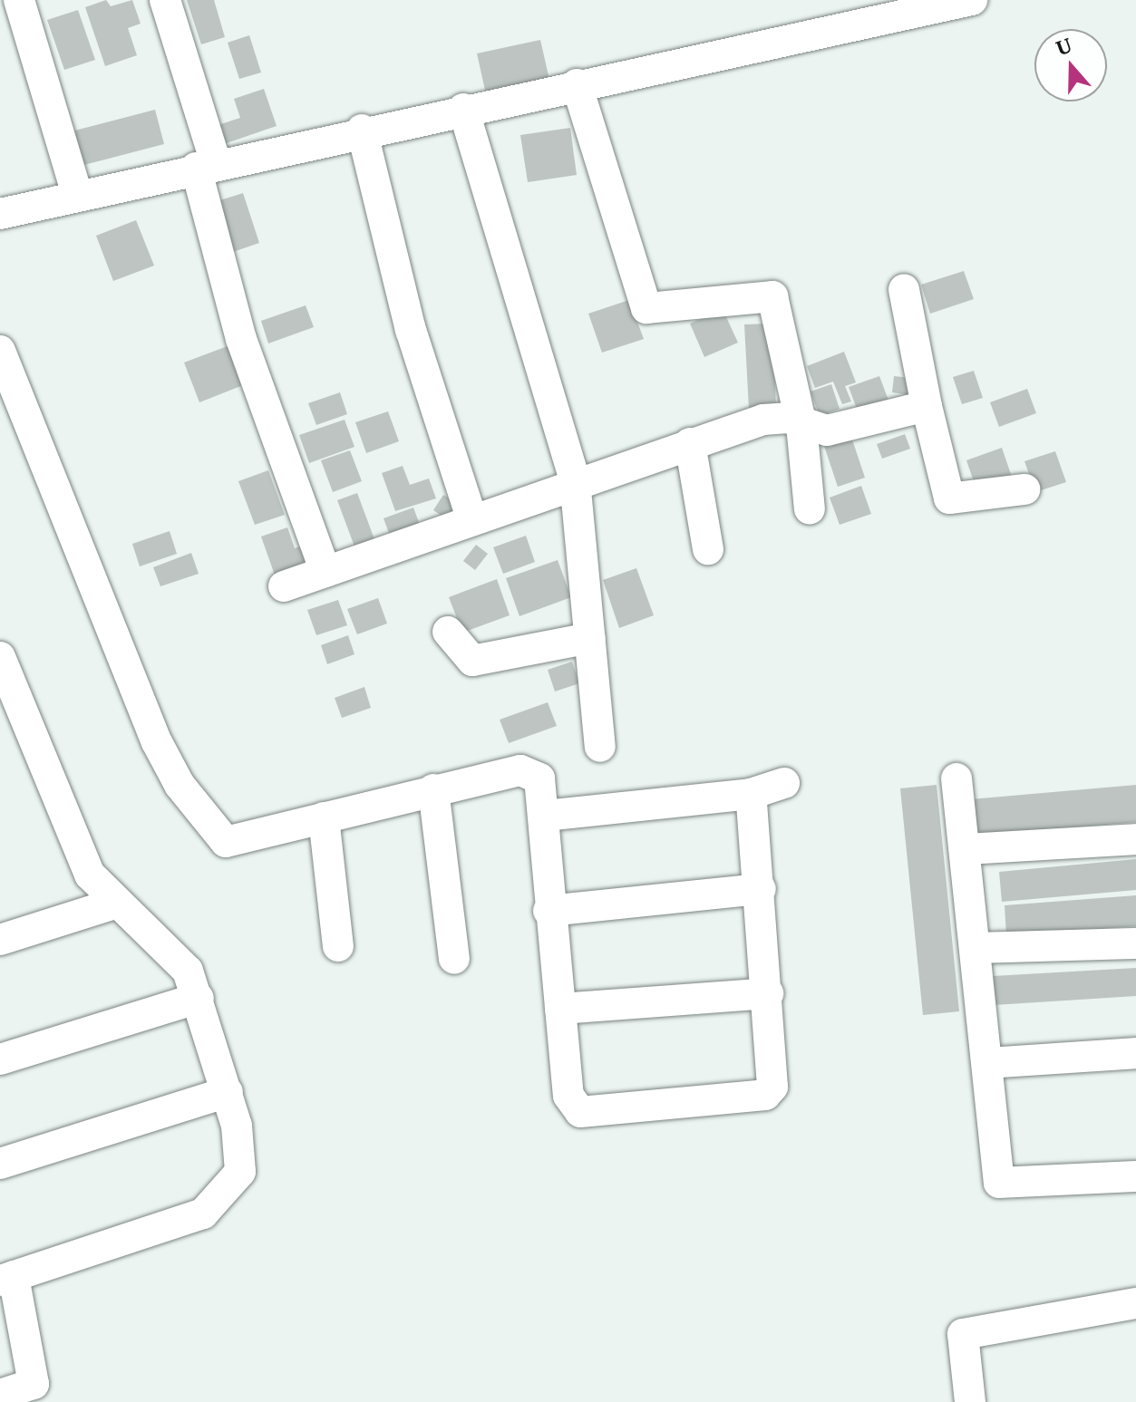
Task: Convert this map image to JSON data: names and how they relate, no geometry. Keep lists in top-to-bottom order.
{
  "north": "top"
}
